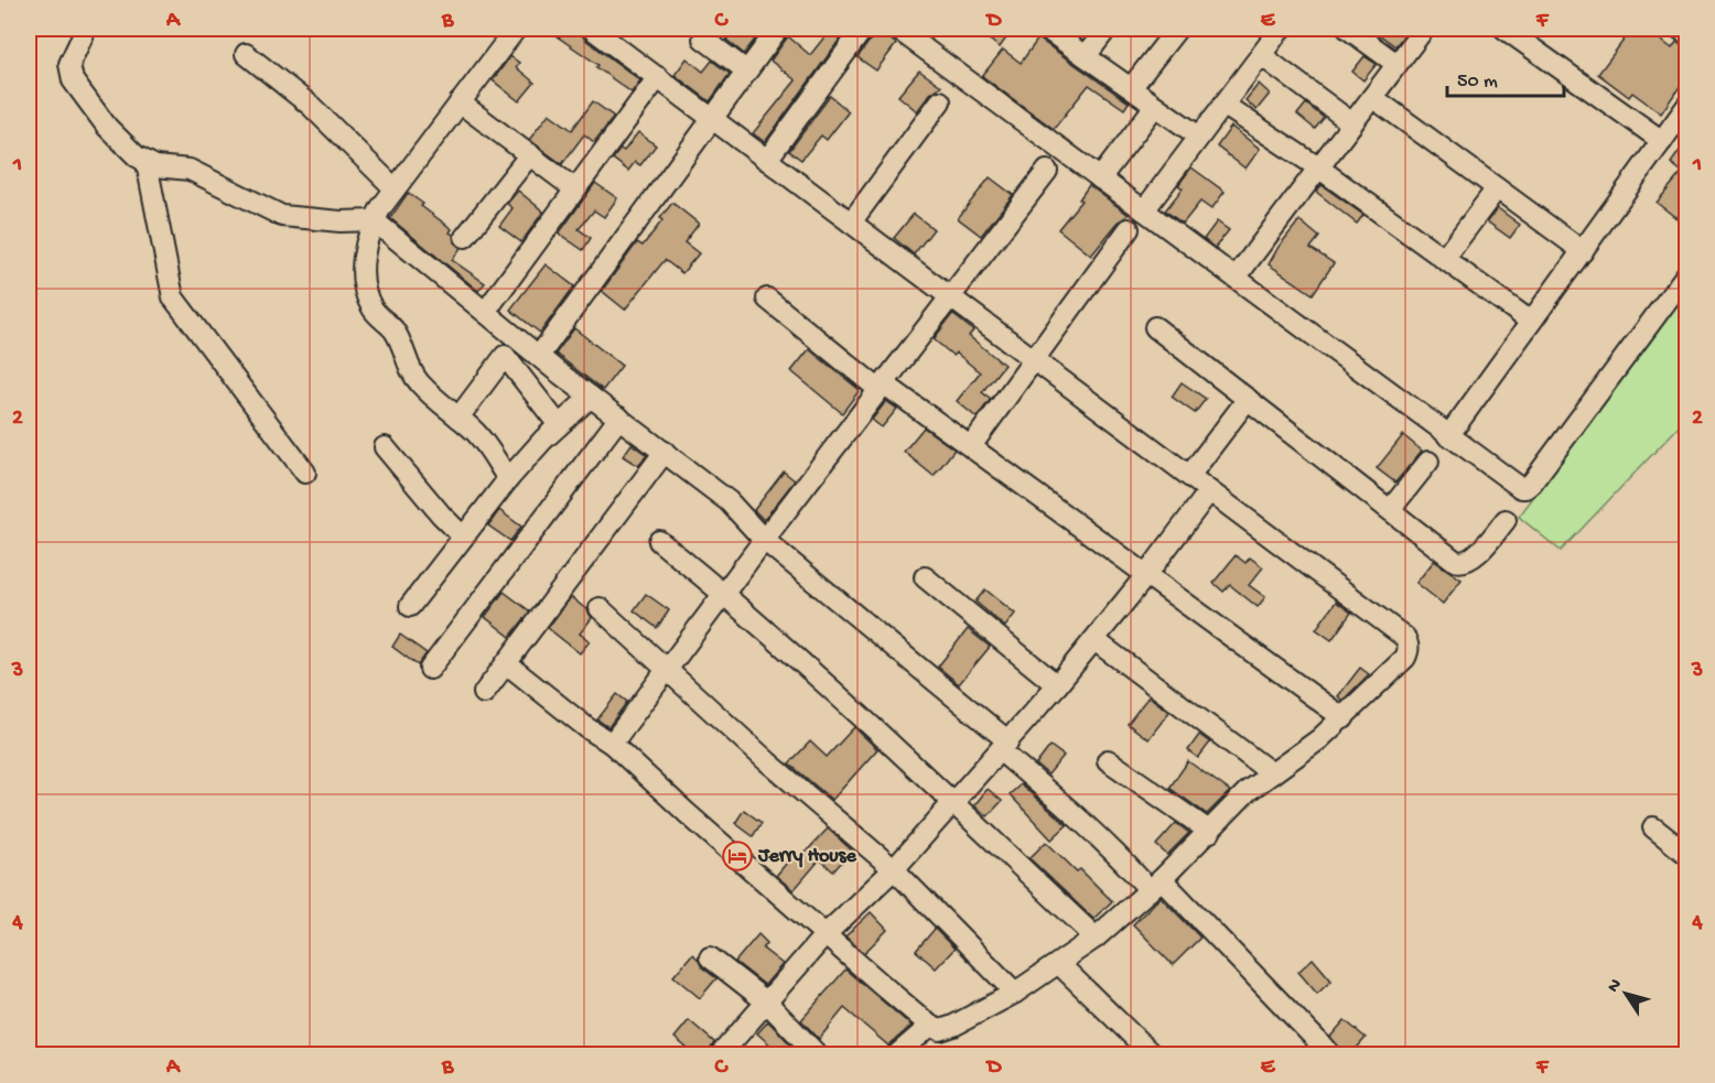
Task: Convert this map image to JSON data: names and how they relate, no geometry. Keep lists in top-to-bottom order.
{
  "places": {
    "hotel": ["Jerry House"]
  },
  "scale_bar": "50 m",
  "north": "top left",
  "grid": {
    "columns": [
      "A",
      "B",
      "C",
      "D",
      "E",
      "F"
    ],
    "rows": [
      "1",
      "2",
      "3",
      "4"
    ]
  }
}
